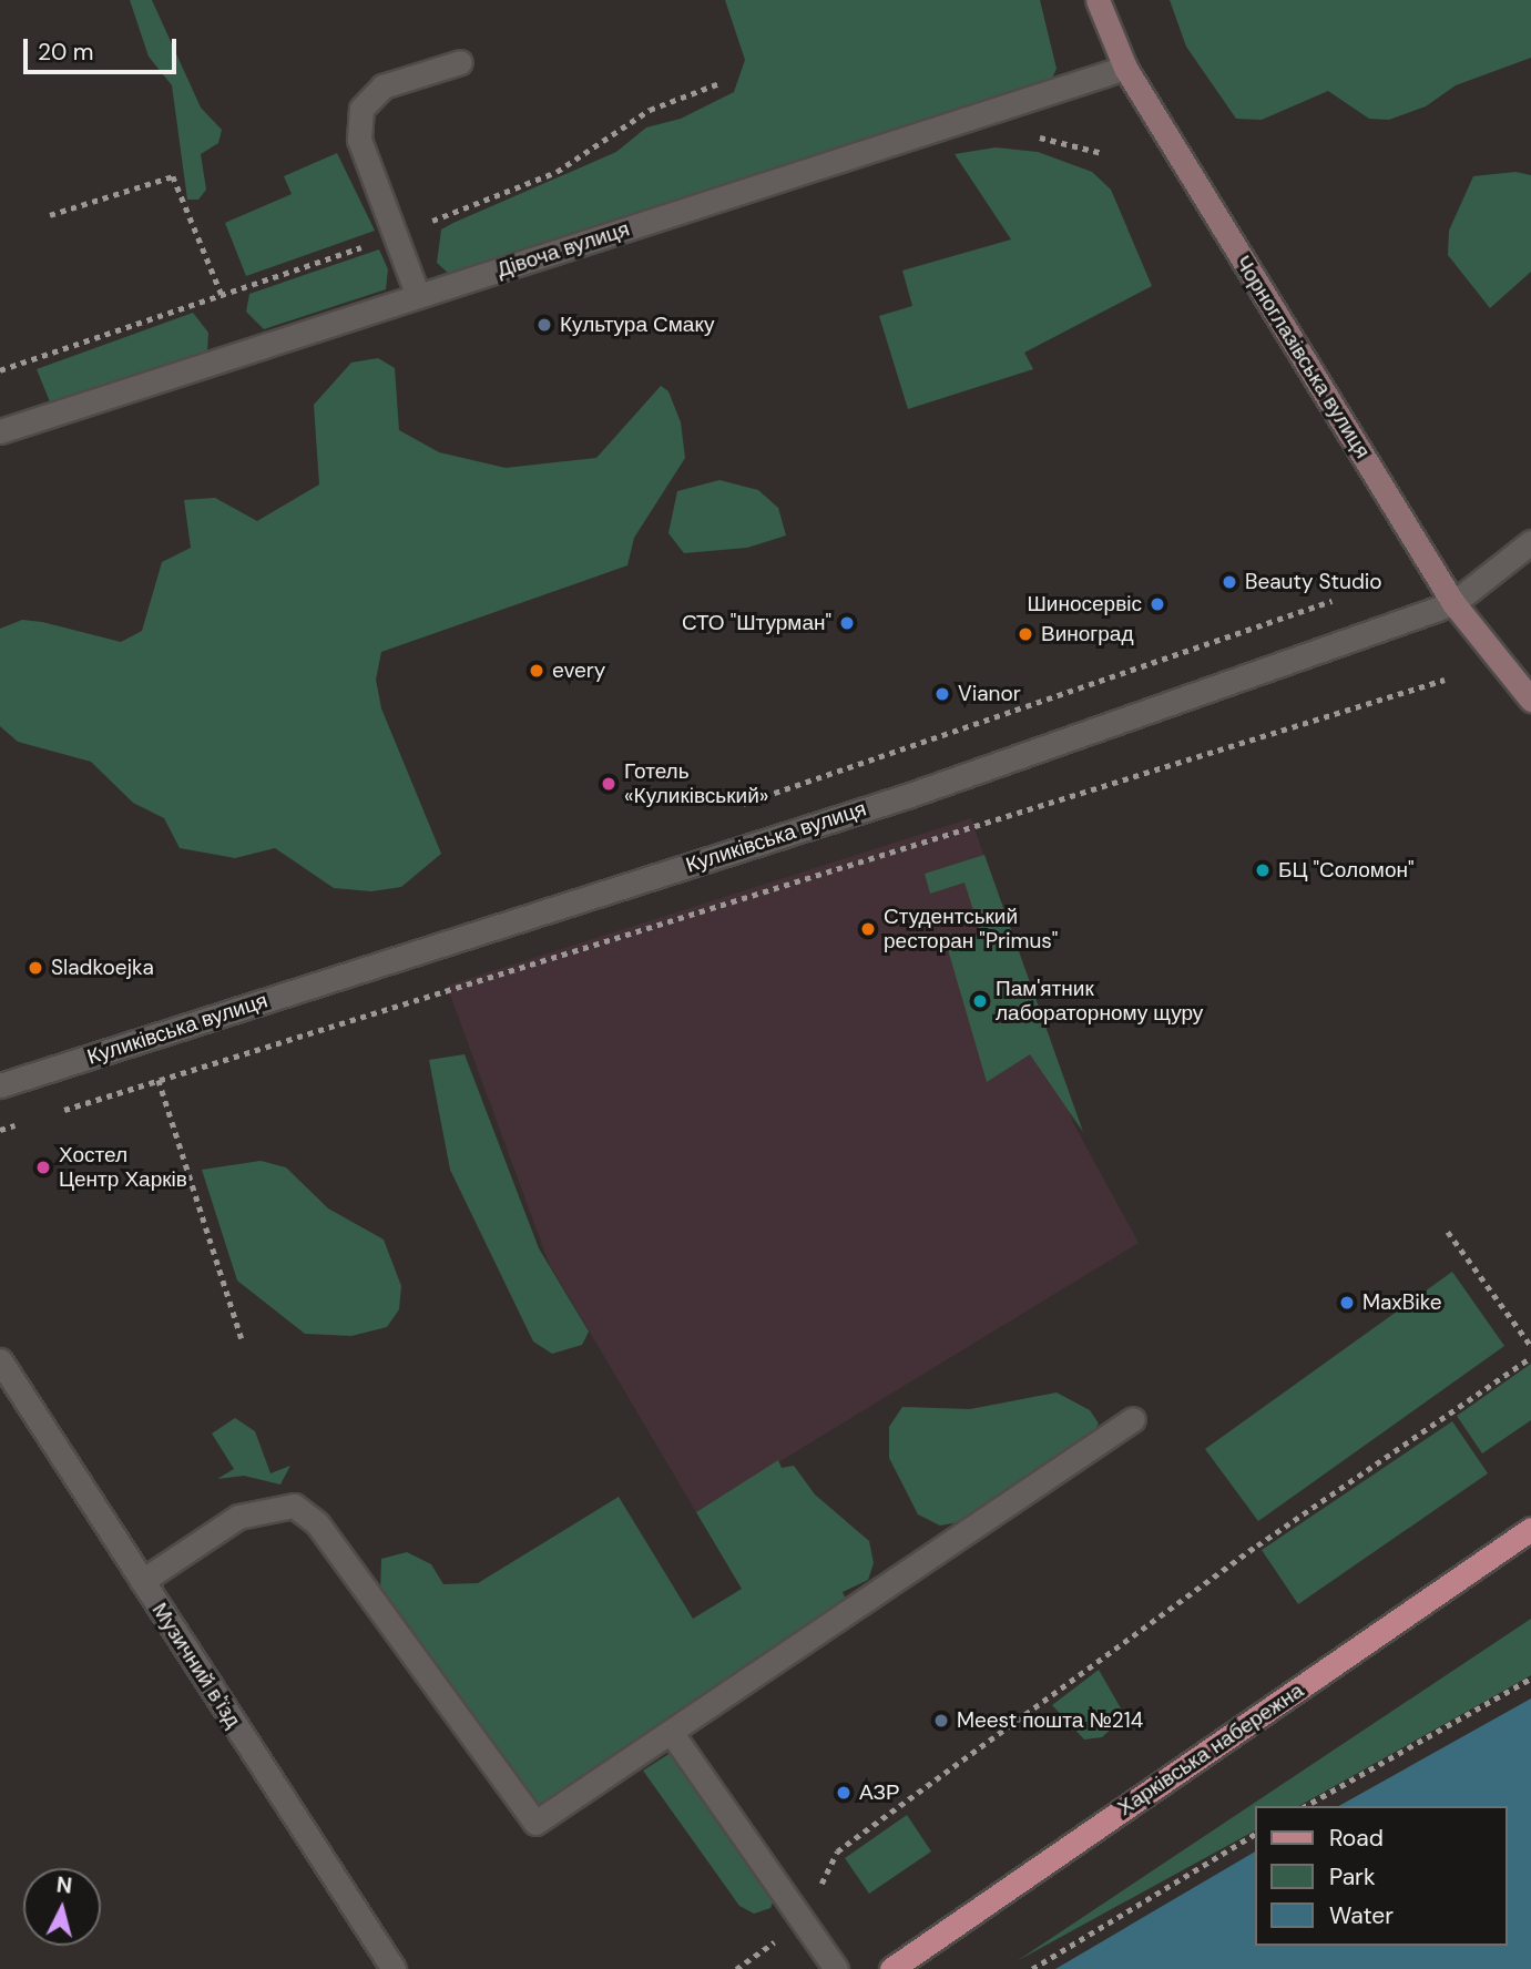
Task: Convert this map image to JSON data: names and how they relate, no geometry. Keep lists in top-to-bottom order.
{
  "streets": {
    "main road": ["Харківська набережна"],
    "street": [
      "Дівоча вулиця",
      "Чорноглазівська вулиця",
      "Куликівська вулиця",
      "Музичний в'їзд"
    ]
  },
  "crossings": [
    ["Дівоча вулиця", "Чорноглазівська вулиця"],
    ["Чорноглазівська вулиця", "Куликівська вулиця"]
  ],
  "places": [
    "Культура Смаку",
    "Beauty Studio",
    "Шиносервіс",
    "СТО \"Штурман\"",
    "Виноград",
    "every",
    "Vianor",
    "Готель «Куликівський»",
    "БЦ \"Соломон\"",
    "Студентський ресторан \"Primus\"",
    "Sladkoejka",
    "Пам'ятник лабораторному щуру",
    "Хостел Центр Харків",
    "MaxBike",
    "Meest пошта №214",
    "АЗР"
  ],
  "legend": ["Road", "Park", "Water"],
  "scale_bar": "20 m",
  "north": "top"
}
